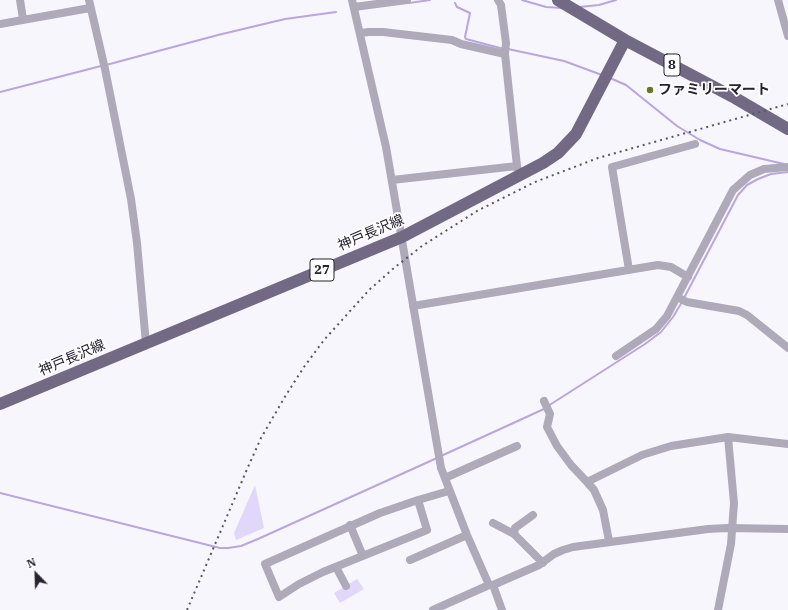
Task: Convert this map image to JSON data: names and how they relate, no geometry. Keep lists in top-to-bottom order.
{
  "streets": {
    "main road": ["8", "神戸長沢線", "27"]
  },
  "crossings": [
    ["8", "神戸長沢線"]
  ],
  "places": ["ファミリーマート"],
  "north": "top left"
}
